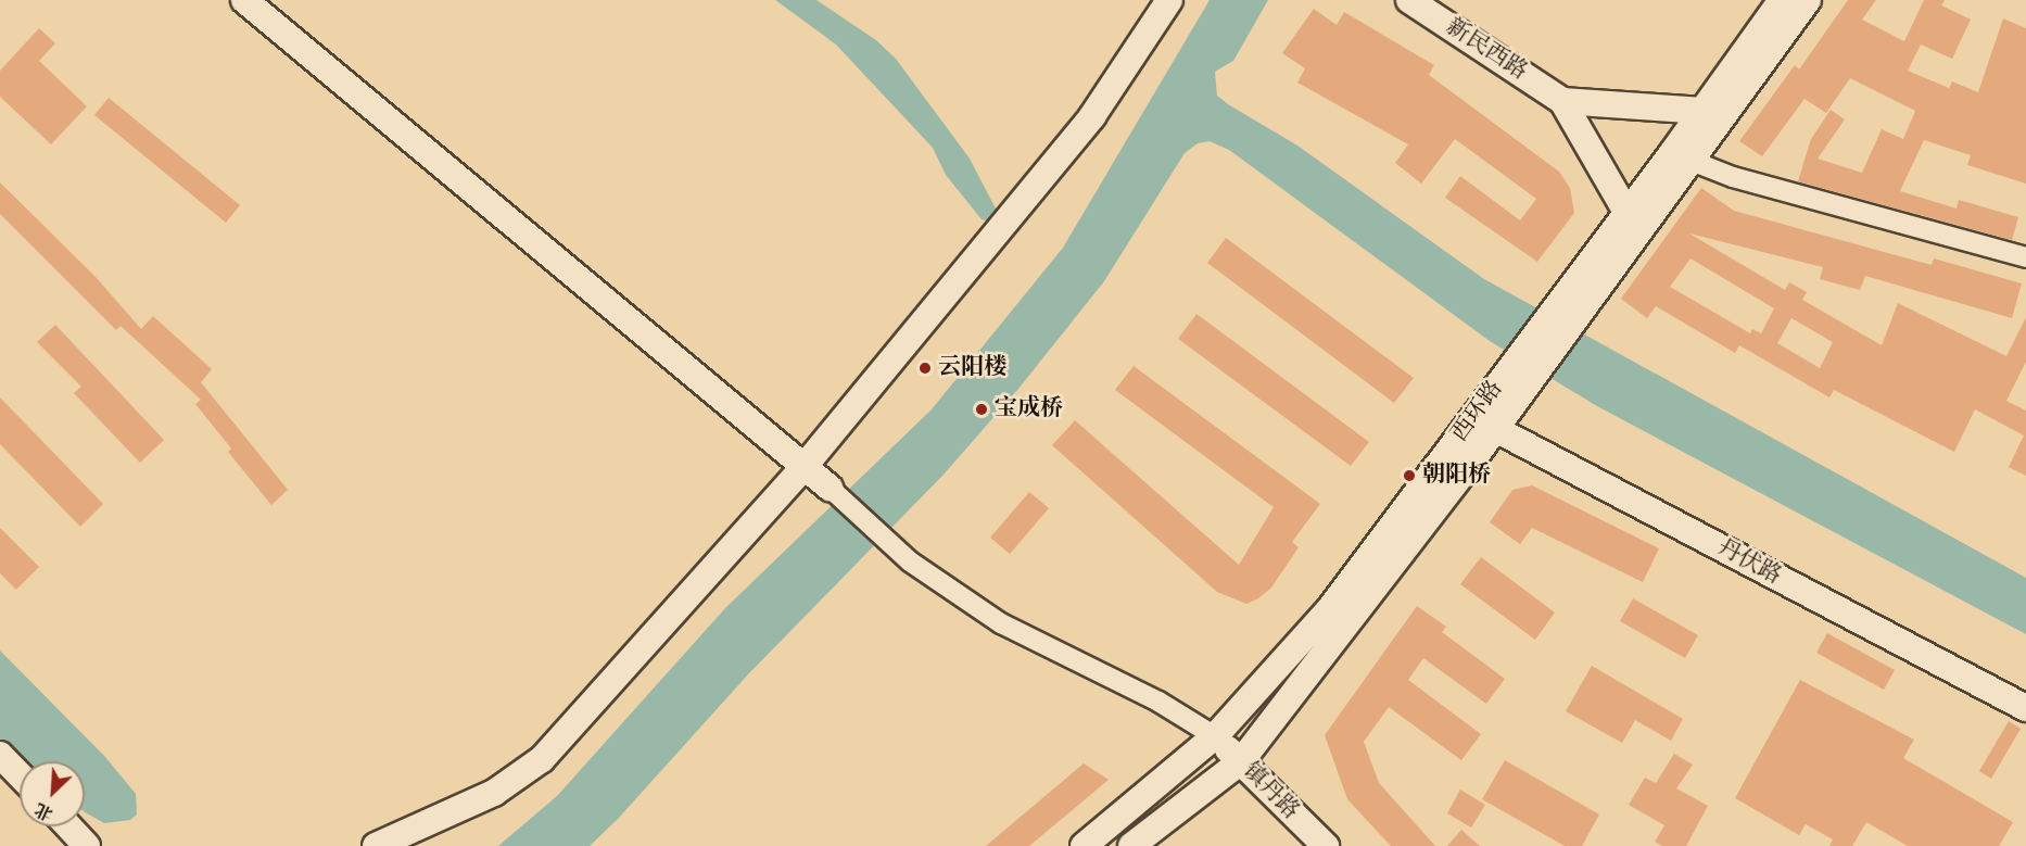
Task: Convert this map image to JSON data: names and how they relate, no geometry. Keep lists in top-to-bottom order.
{
  "streets": {
    "street": [
      "新民西路",
      "西环路",
      "丹伏路",
      "镇丹路"
    ]
  },
  "crossings": [
    ["新民西路", "西环路"],
    ["西环路", "丹伏路"],
    ["西环路", "镇丹路"]
  ],
  "places": ["云阳楼", "宝成桥", "朝阳桥"],
  "north": "bottom left"
}
